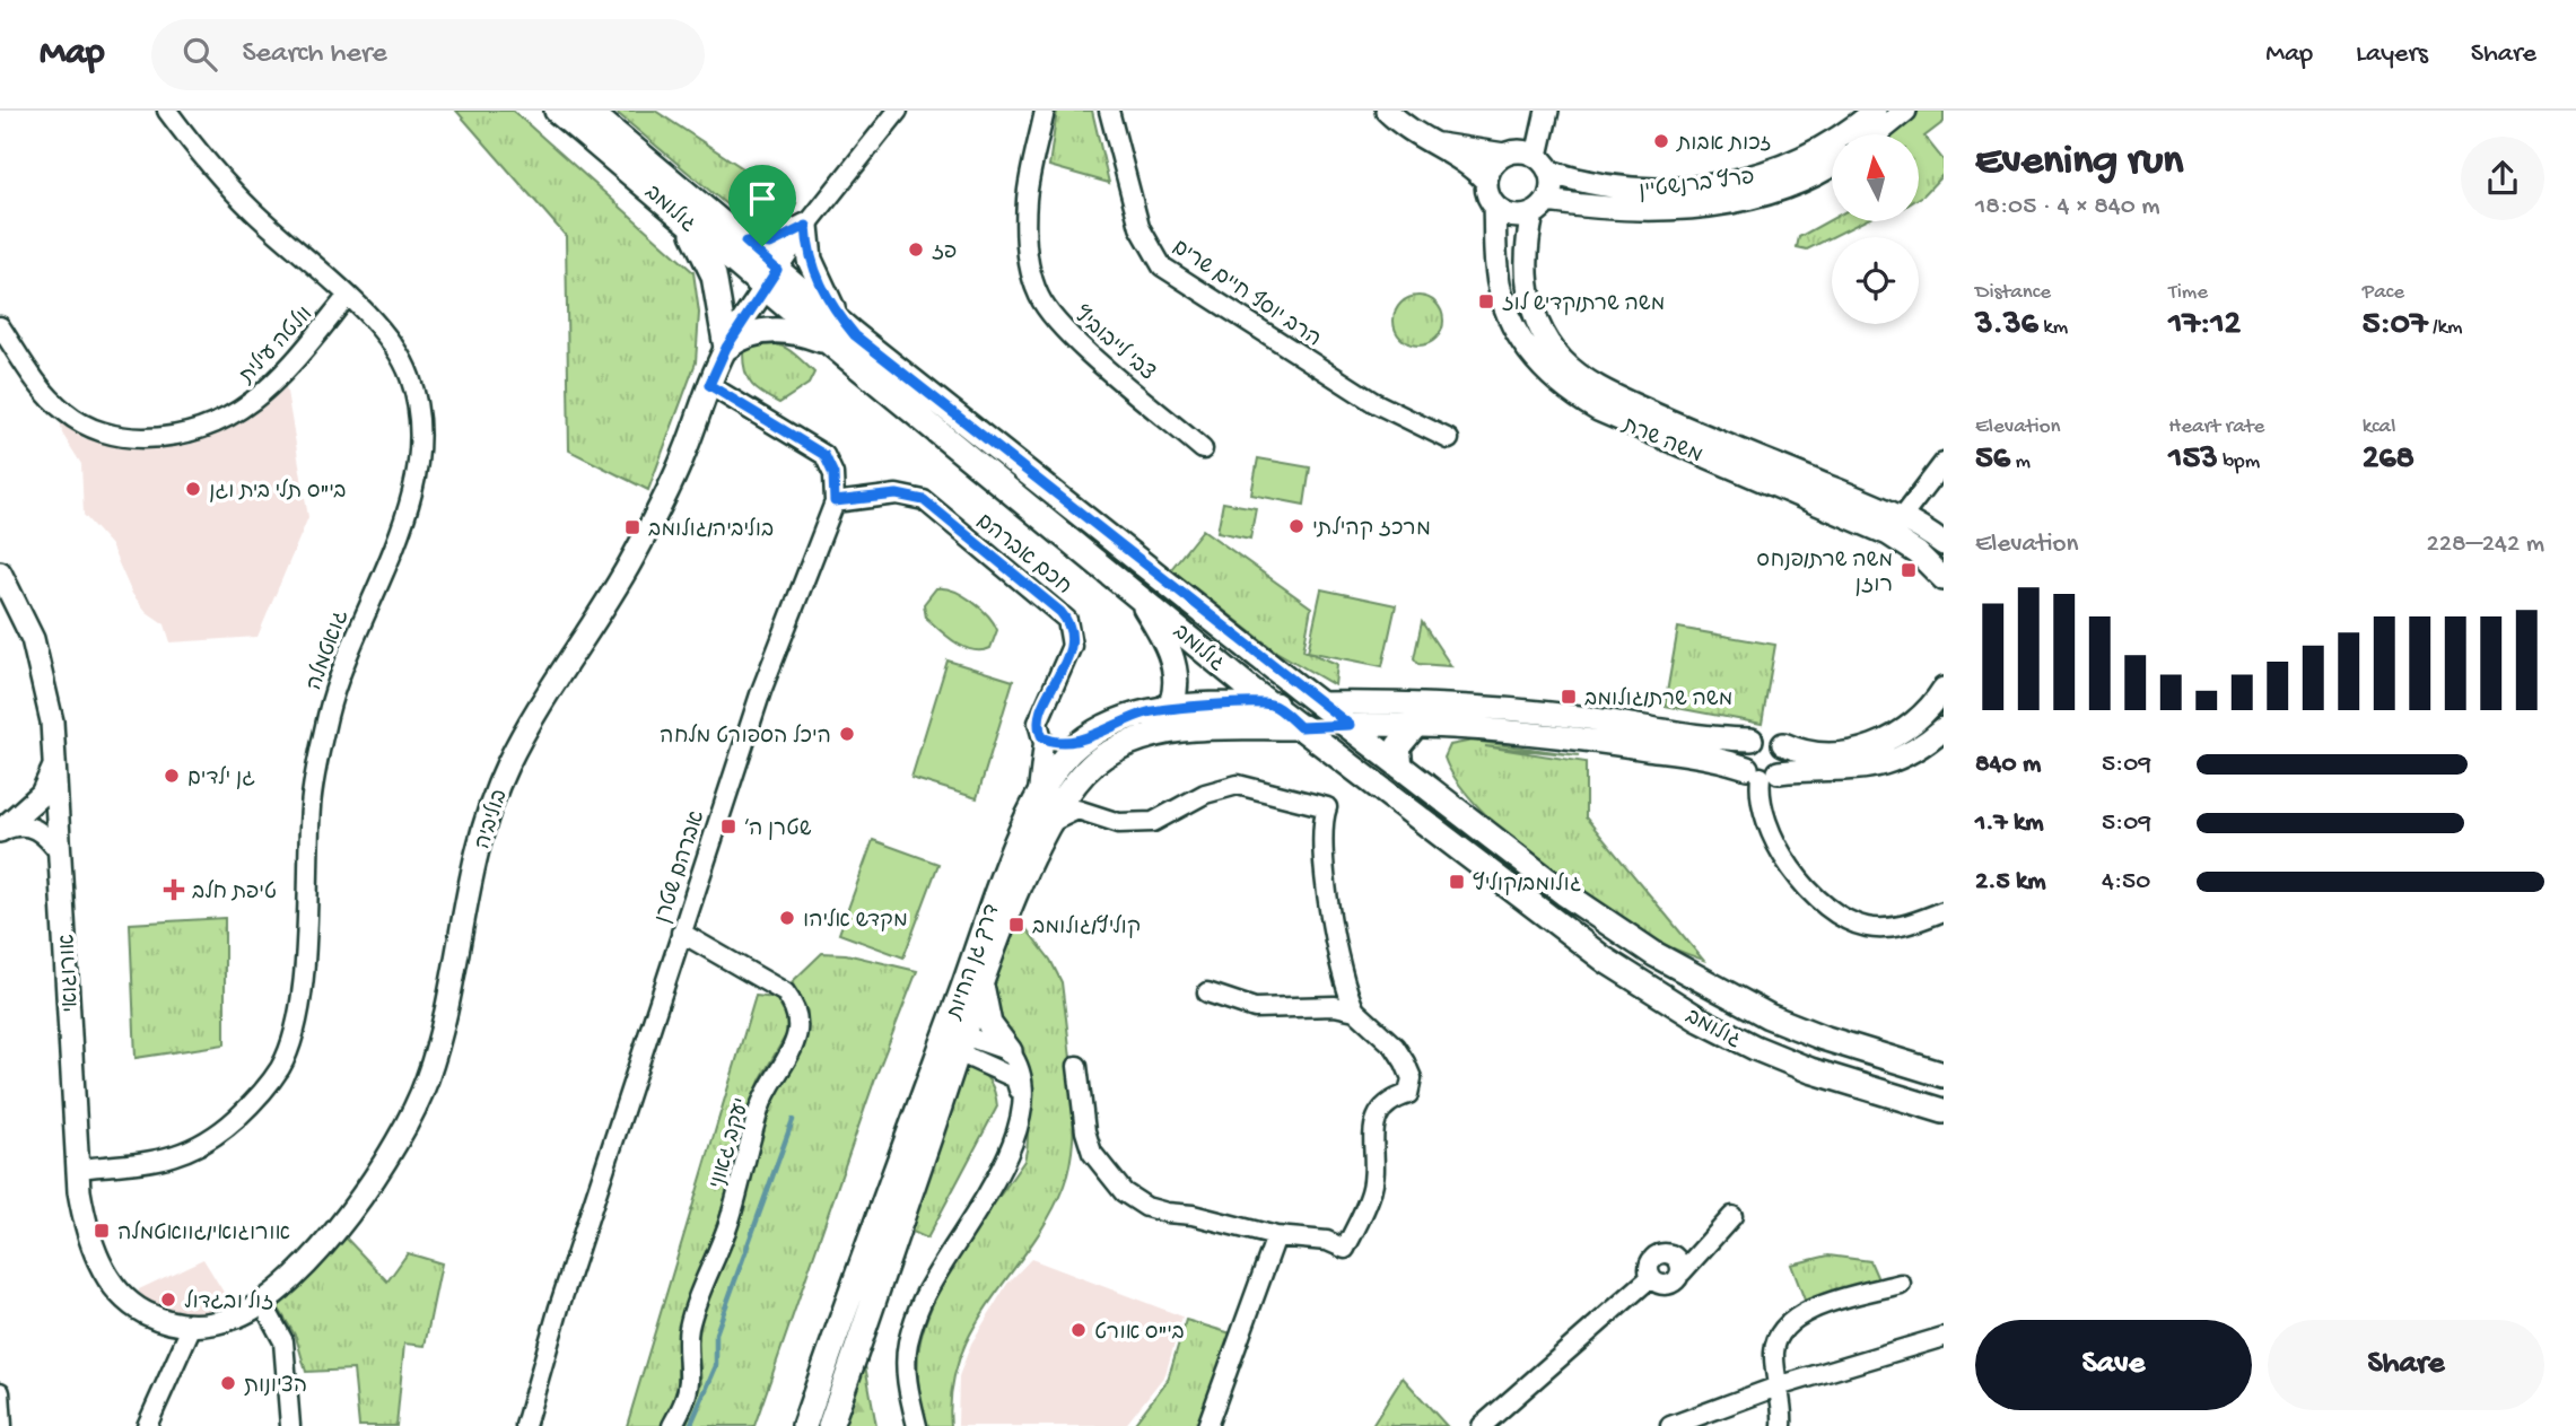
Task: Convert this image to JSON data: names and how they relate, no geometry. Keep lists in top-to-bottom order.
{
  "streets": {
    "main road": ["גולומב", "דרך גן החיות"],
    "street": [
      "פרץ ברנשטיין",
      "הרב יוסף חיים שרים",
      "צבי לייבוביץ",
      "וולטה עילית",
      "משה שרת",
      "חכם אברהם",
      "גואטמלה",
      "בוליביה",
      "אברהם שטרן",
      "אורוגואי",
      "יעקב גאוני"
    ]
  },
  "crossings": [
    ["פרץ ברנשטיין", "משה שרת"],
    ["גולומב", "בוליביה"],
    ["גולומב", "דרך גן החיות"],
    ["וולטה עילית", "גואטמלה"],
    ["חכם אברהם", "אברהם שטרן"],
    ["חכם אברהם", "דרך גן החיות"],
    ["גואטמלה", "אורוגואי"],
    ["בוליביה", "אורוגואי"],
    ["אברהם שטרן", "יעקב גאוני"]
  ],
  "places": {
    "other": [
      "זכות אבות",
      "פז",
      "בי\"ס תלי בית וגן",
      "מרכז קהילתי",
      "היכל הספורט מלחה",
      "גן ילדים",
      "מקדש אליהו",
      "זול ובגדול",
      "בי\"ס אורט",
      "הציונות"
    ],
    "transit": [
      "משה שרת/קדיש לוז",
      "בוליביה/גולומב",
      "משה שרת/פנחס רוזן",
      "משה שרת/גולומב",
      "שטרן ה׳",
      "גולומב/קוליץ",
      "קוליץ/גולומב",
      "אורוגואי/גוואטמלה"
    ],
    "health": ["טיפת חלב"]
  },
  "north": "top",
  "page": {
    "header": "Map",
    "search": "Search here",
    "nav": ["Map", "Layers", "Share"],
    "heading": ["Evening run", "18:05 · 4 × 840 m"],
    "stats": [
      ["Distance", "3.36 km"],
      ["Time", "17:12"],
      ["Pace", "5:07 /km"],
      ["Elevation", "56 m"],
      ["Heart rate", "153 bpm"],
      ["kcal", "268"]
    ],
    "chart": ["Elevation", "228–242 m"],
    "list": [
      {
        "name": "840 m",
        "note": "5:09"
      },
      {
        "name": "1.7 km",
        "note": "5:09"
      },
      {
        "name": "2.5 km",
        "note": "4:50"
      }
    ],
    "buttons": ["Save", "Share"]
  }
}
